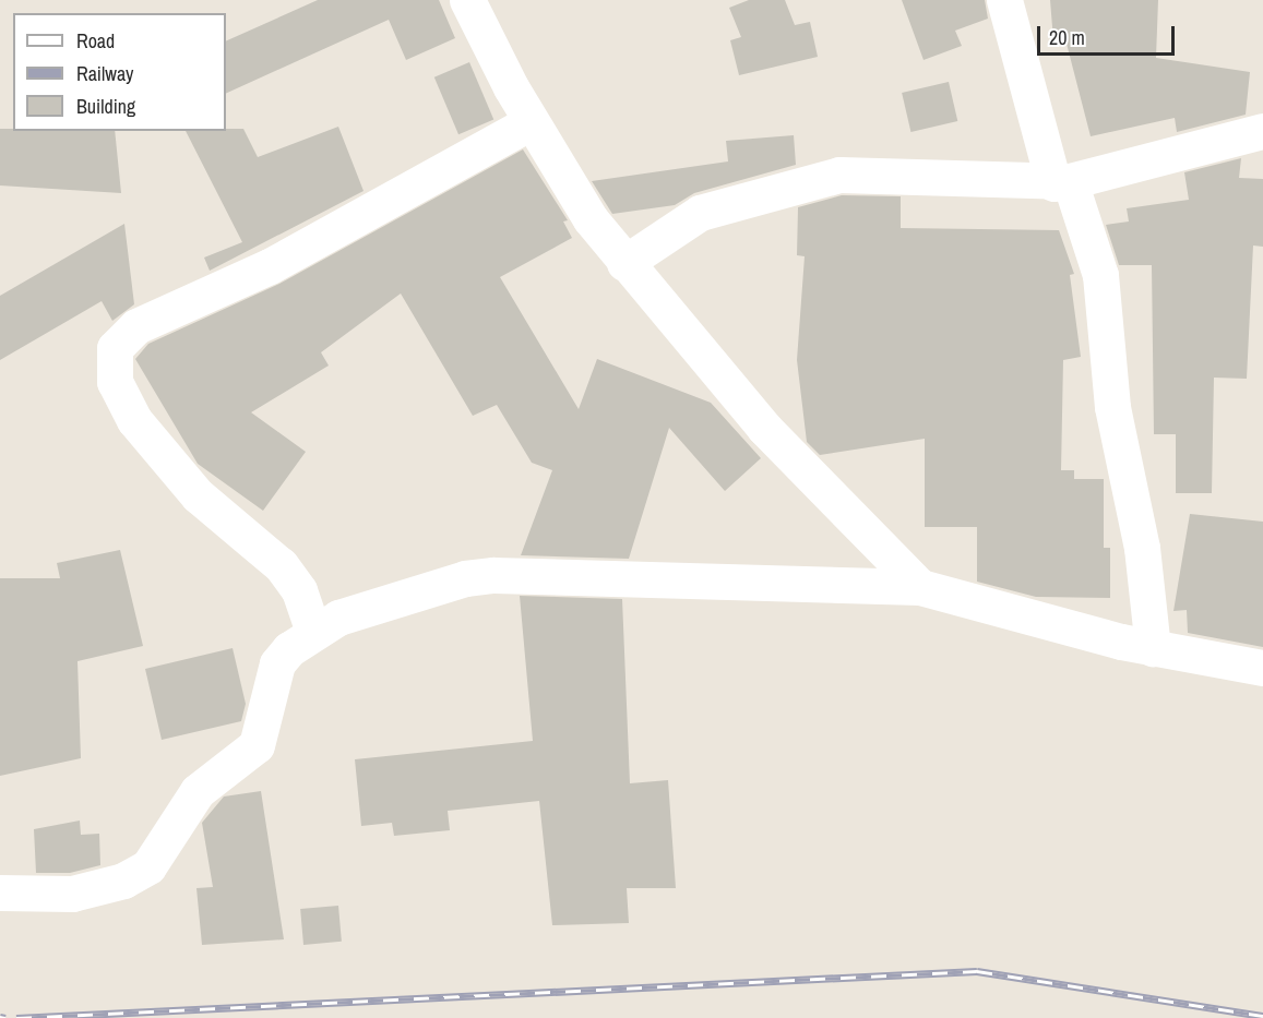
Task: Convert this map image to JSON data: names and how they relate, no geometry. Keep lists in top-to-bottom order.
{
  "legend": ["Road", "Railway", "Building"],
  "scale_bar": "20 m"
}
